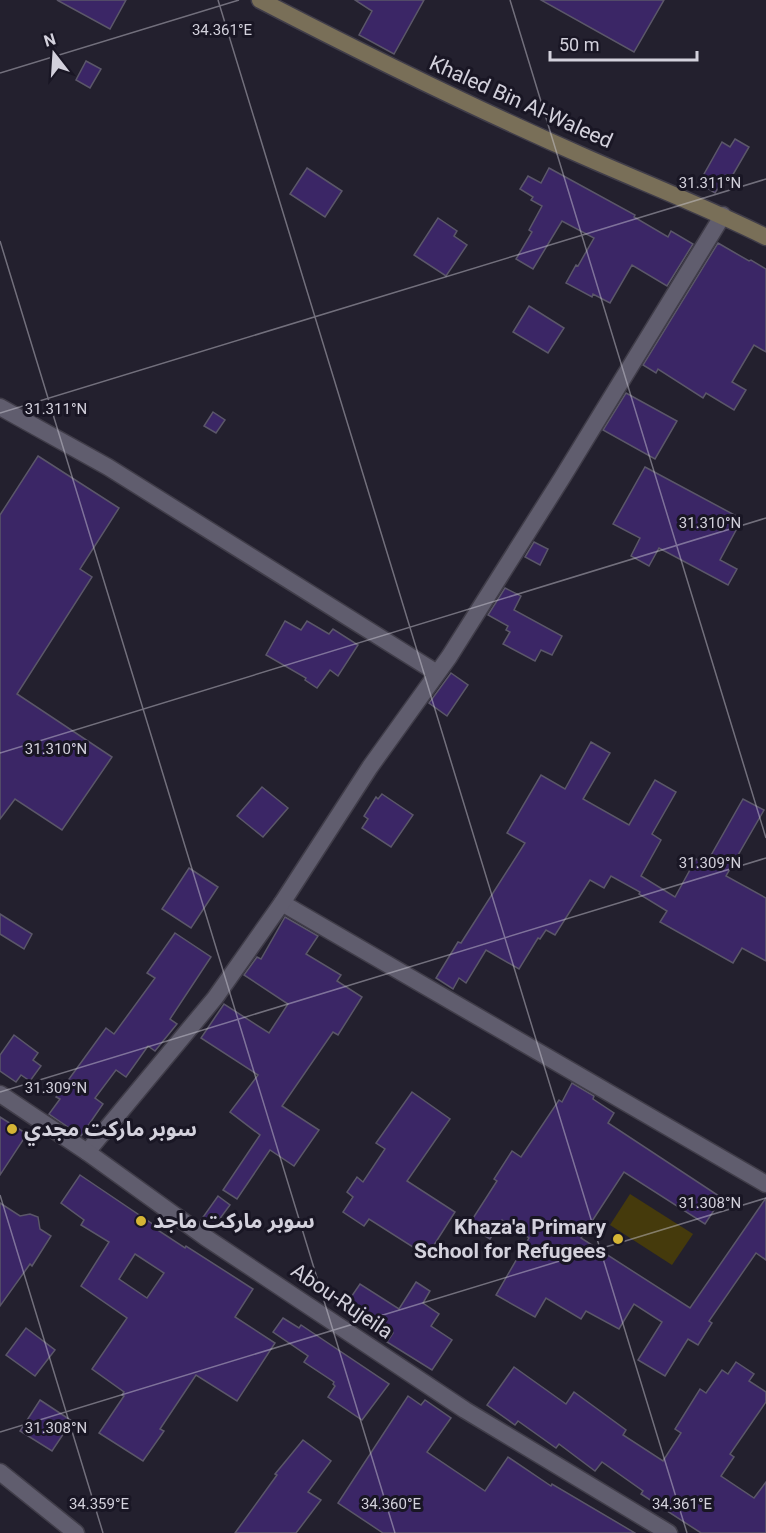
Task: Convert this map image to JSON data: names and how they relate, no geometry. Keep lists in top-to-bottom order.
{
  "streets": {
    "main road": ["Khaled Bin Al-Waleed"],
    "street": ["Abou-Rujeila"]
  },
  "places": ["سوبر ماركت مجدي", "سوبر ماركت ماجد", "Khaza'a Primary School for Refugees"],
  "scale_bar": "50 m",
  "north": "top",
  "coordinates": [
    "34.361°E",
    "31.311°N",
    "31.310°N",
    "31.309°N",
    "31.308°N",
    "34.359°E",
    "34.360°E"
  ]
}
